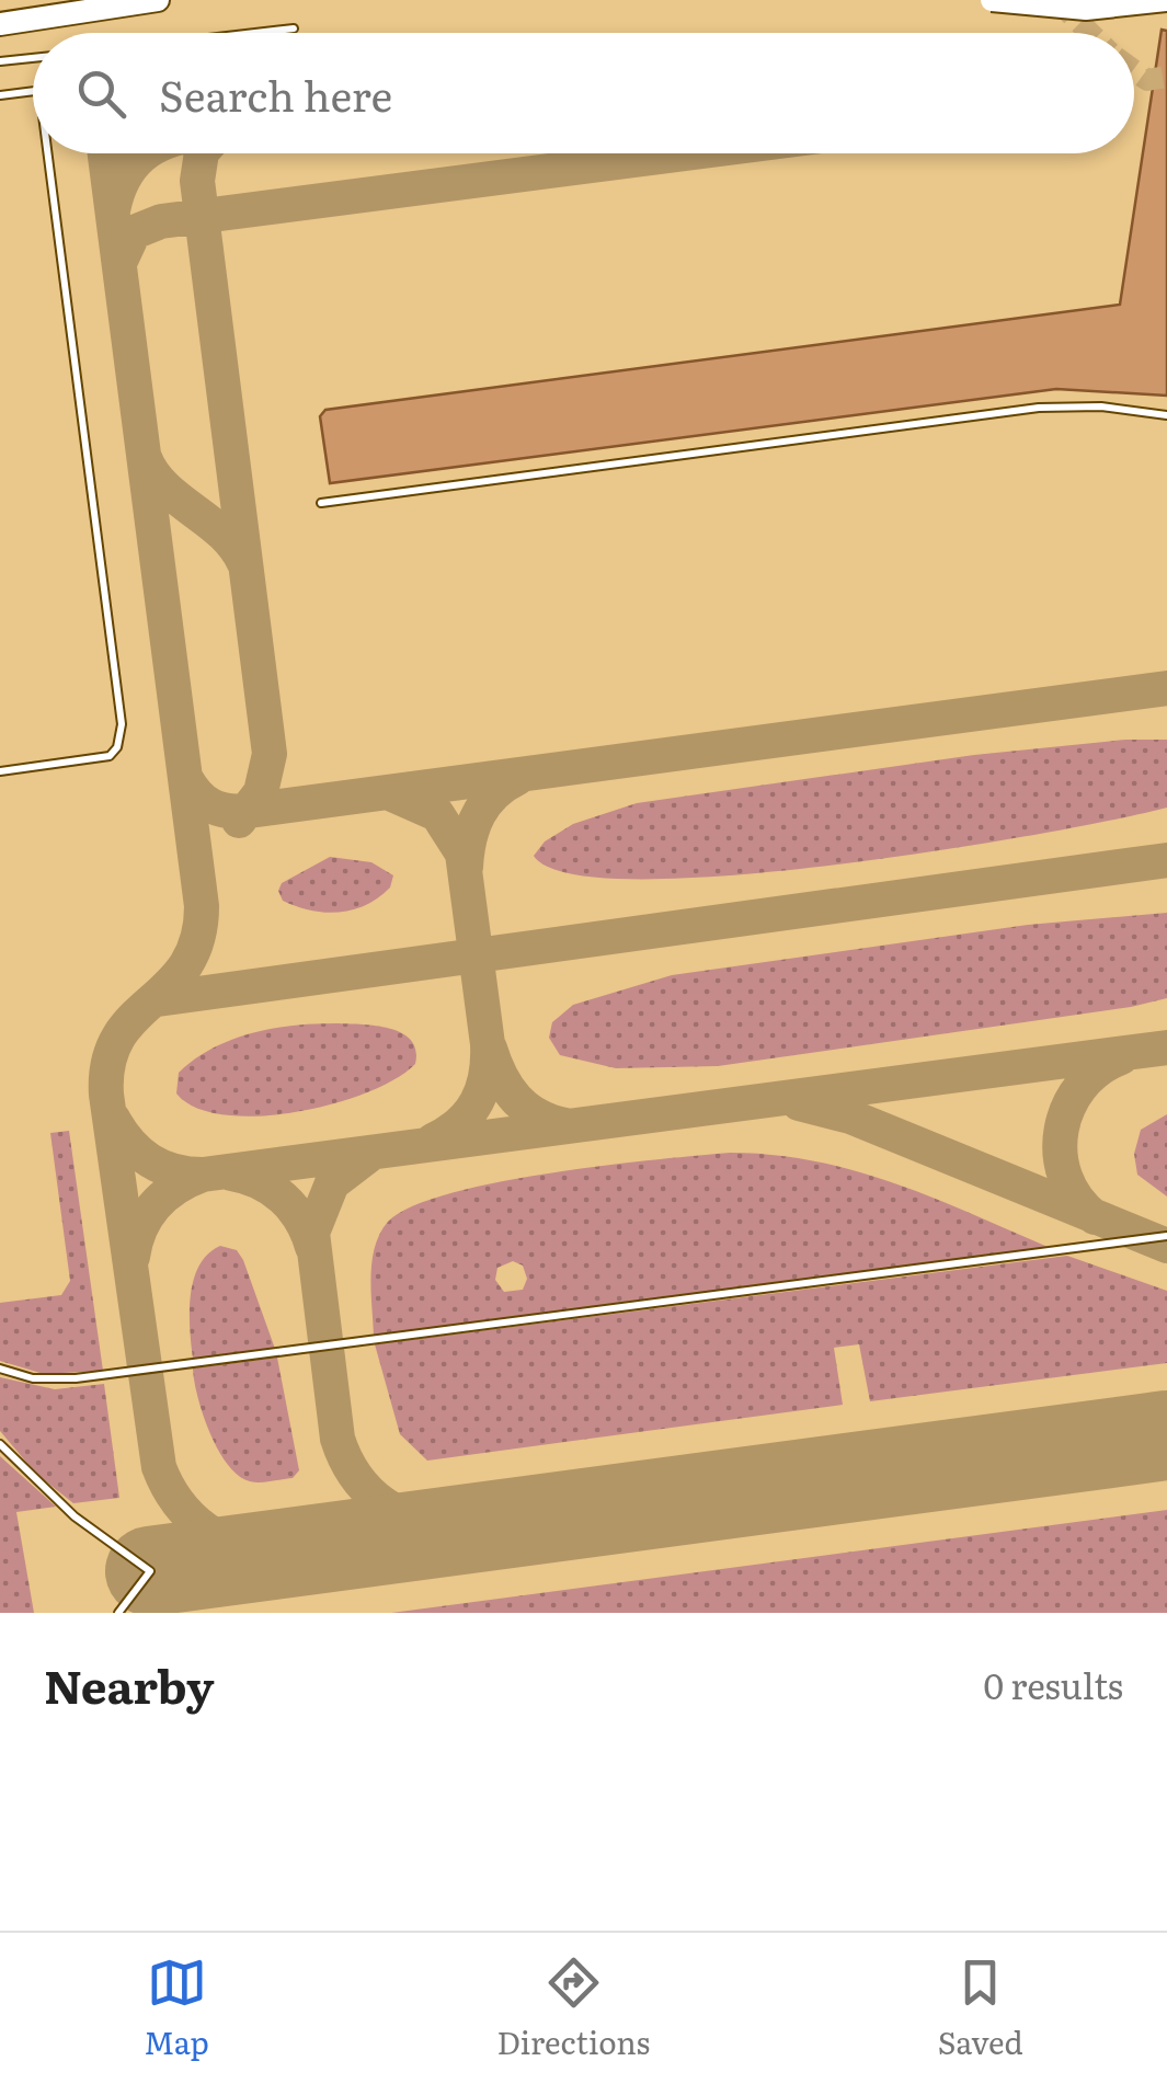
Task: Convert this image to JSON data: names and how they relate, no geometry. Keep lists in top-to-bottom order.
{
  "page": {
    "search": "Search here",
    "heading": ["Nearby", "0 results"],
    "nav": ["Map", "Directions", "Saved"]
  }
}
